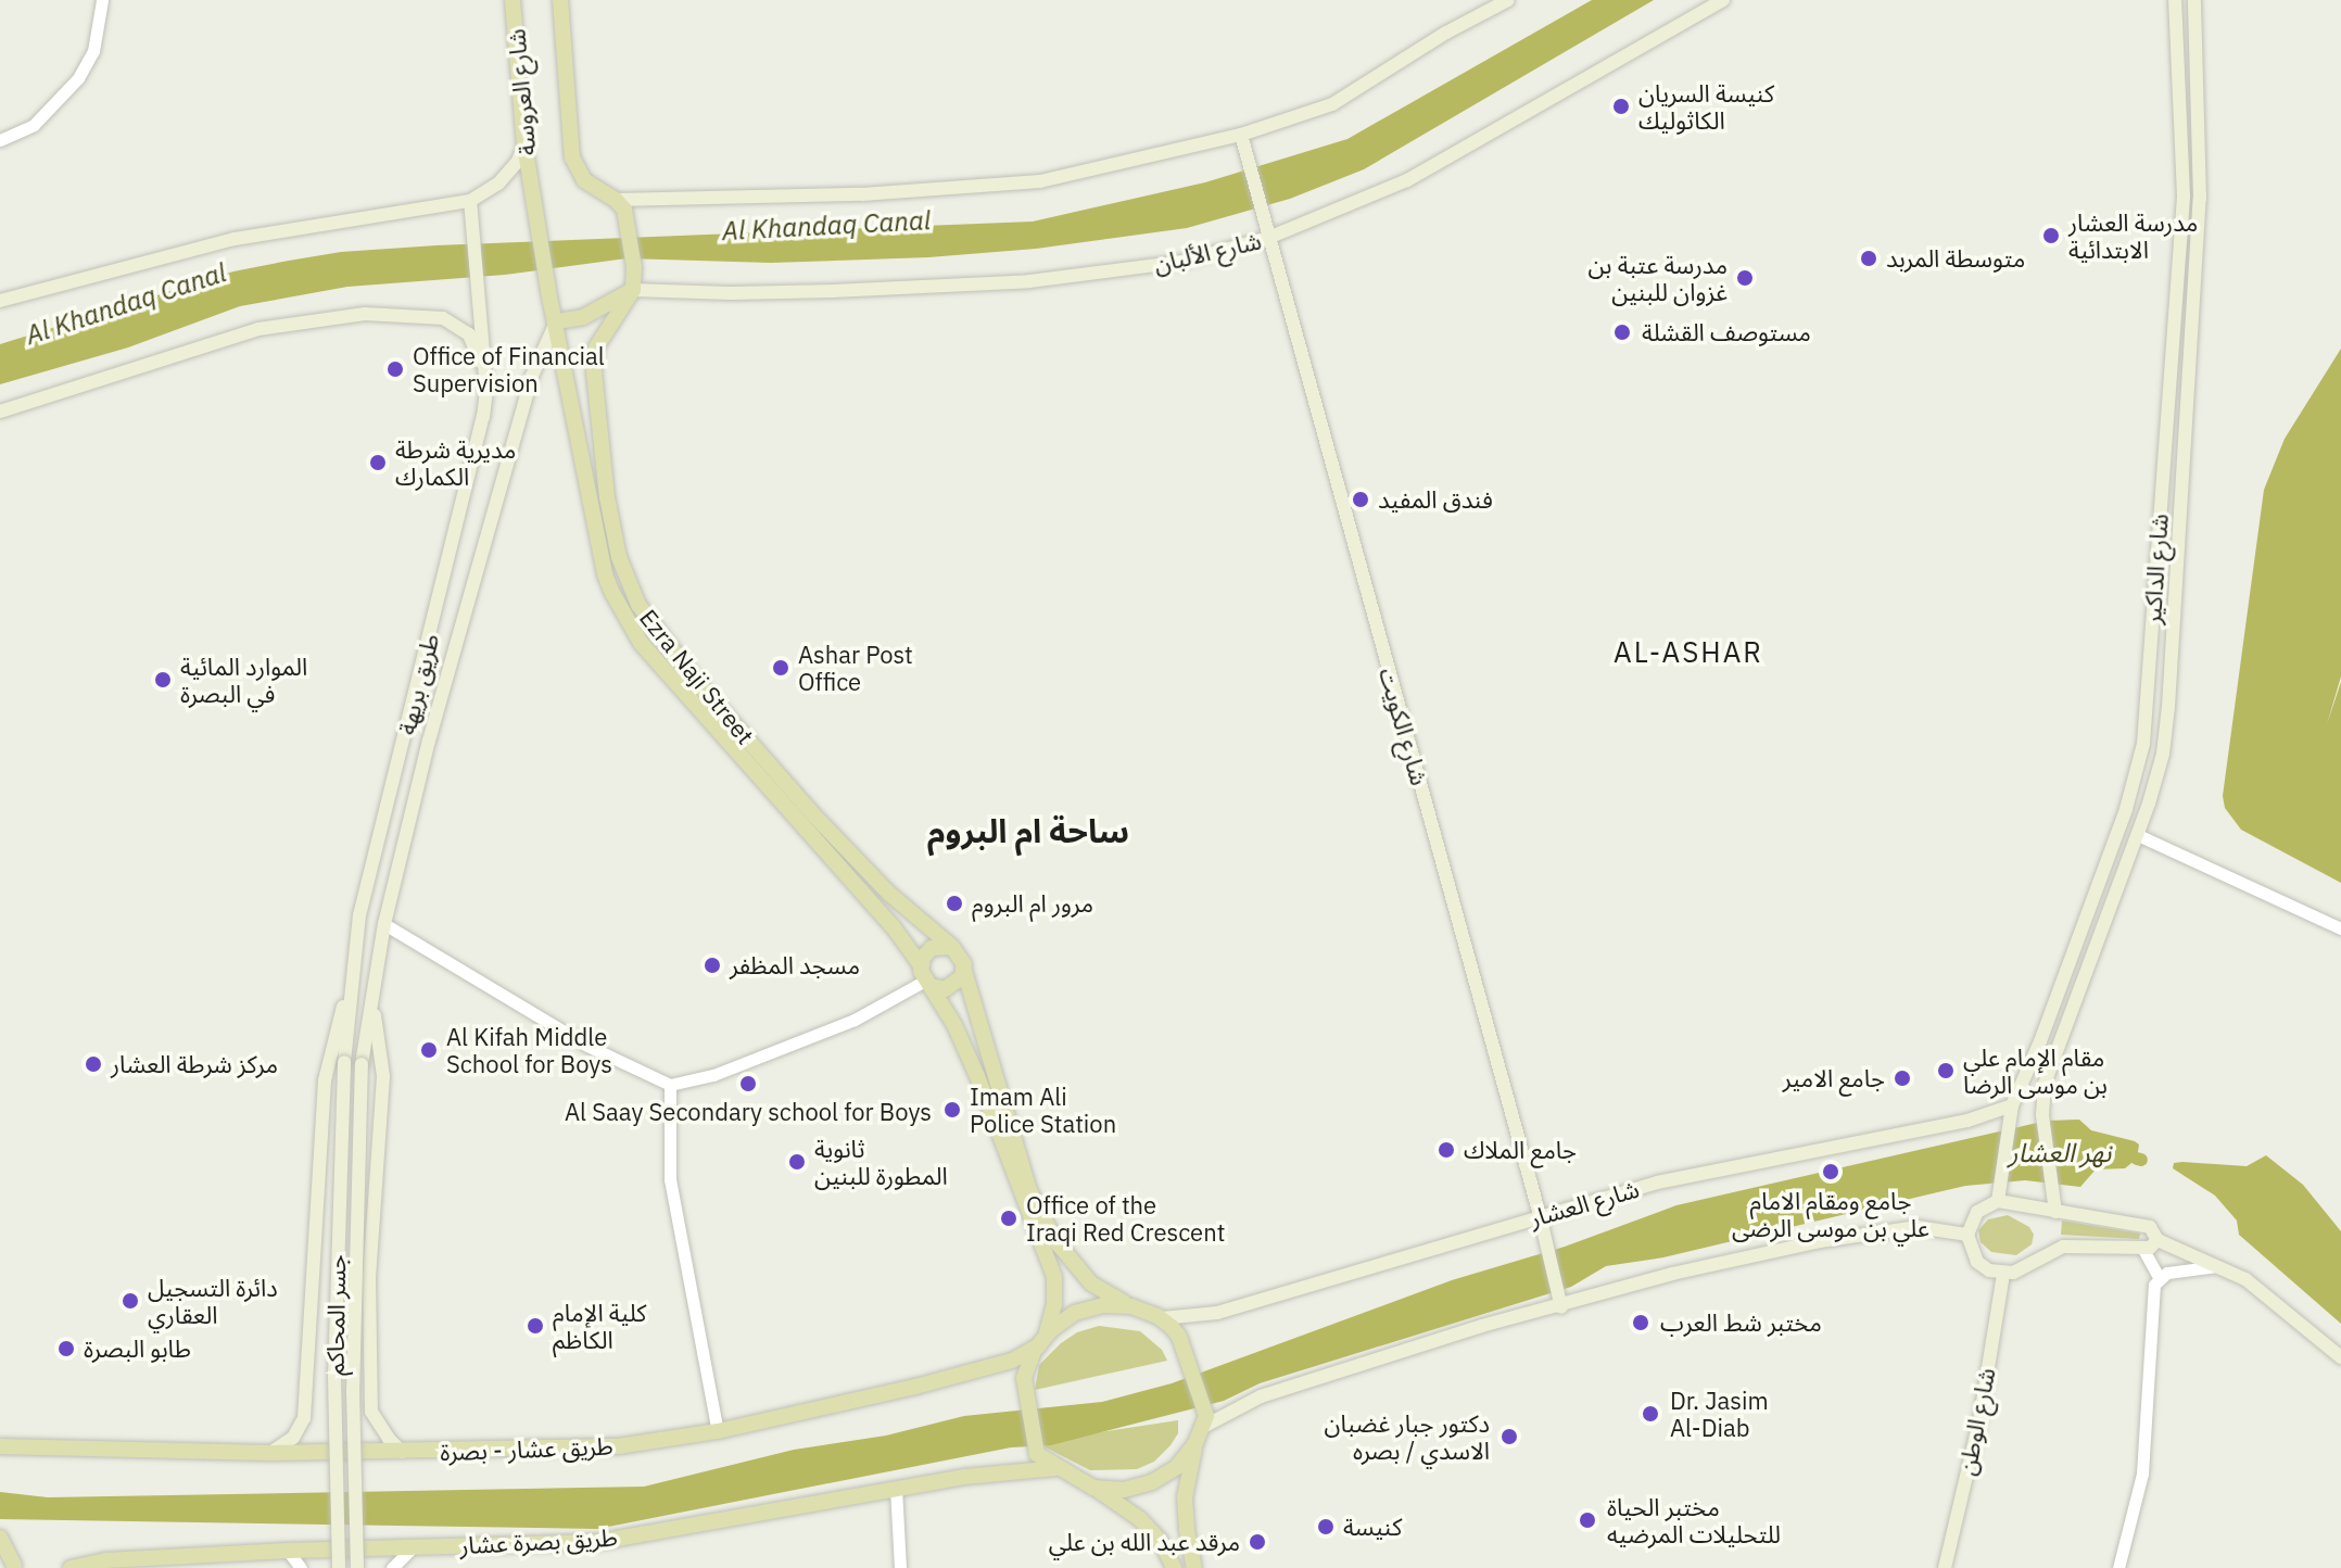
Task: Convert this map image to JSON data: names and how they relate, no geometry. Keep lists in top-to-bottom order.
{
  "streets": {
    "main road": [
      "شارع العروسة",
      "شارع الألبان",
      "شارع الداكير",
      "Ezra Naji Street",
      "طريق بريهة",
      "شارع الكويت",
      "شارع العشار",
      "جسر المحاكم",
      "شارع الوطن",
      "طريق عشار - بصرة",
      "طريق بصرة عشار"
    ]
  },
  "crossings": [
    ["شارع العروسة", "Ezra Naji Street"],
    ["شارع الألبان", "Ezra Naji Street"],
    ["شارع الألبان", "شارع الكويت"],
    ["شارع الداكير", "شارع العشار"],
    ["Ezra Naji Street", "طريق بريهة"],
    ["Ezra Naji Street", "شارع العشار"],
    ["Ezra Naji Street", "طريق عشار - بصرة"],
    ["Ezra Naji Street", "طريق بصرة عشار"],
    ["طريق بريهة", "جسر المحاكم"],
    ["شارع الكويت", "شارع العشار"],
    ["شارع العشار", "طريق عشار - بصرة"],
    ["شارع العشار", "طريق بصرة عشار"],
    ["طريق عشار - بصرة", "طريق بصرة عشار"]
  ],
  "districts": ["AL-ASHAR", "ساحة ام البروم"],
  "water": ["Al Khandaq Canal", "نهر العشار"],
  "places": [
    "كنيسة السريان الكاثوليك",
    "مدرسة العشار الابتدائية",
    "متوسطة المربد",
    "مدرسة عتبة بن غزوان للبنين",
    "مستوصف القشلة",
    "Office of Financial Supervision",
    "مديرية شرطة الكمارك",
    "فندق المفيد",
    "Ashar Post Office",
    "الموارد المائية في البصرة",
    "مرور ام البروم",
    "مسجد المظفر",
    "Al Kifah Middle School for Boys",
    "مركز شرطة العشار",
    "مقام الإمام علي بن موسى الرضا",
    "جامع الامير",
    "Al Saay Secondary school for Boys",
    "Imam Ali Police Station",
    "جامع الملاك",
    "ثانوية المطورة للبنين",
    "جامع ومقام الامام علي بن موسى الرضى",
    "Office of the Iraqi Red Crescent",
    "دائرة التسجيل العقاري",
    "مختبر شط العرب",
    "كلية الإمام الكاظم",
    "طابو البصرة",
    "Dr. Jasim Al-Diab",
    "دكتور جبار غضبان الاسدي / بصره",
    "مختبر الحياة للتحليلات المرضيه",
    "كنيسة",
    "مرقد عبد الله بن علي"
  ]
}
